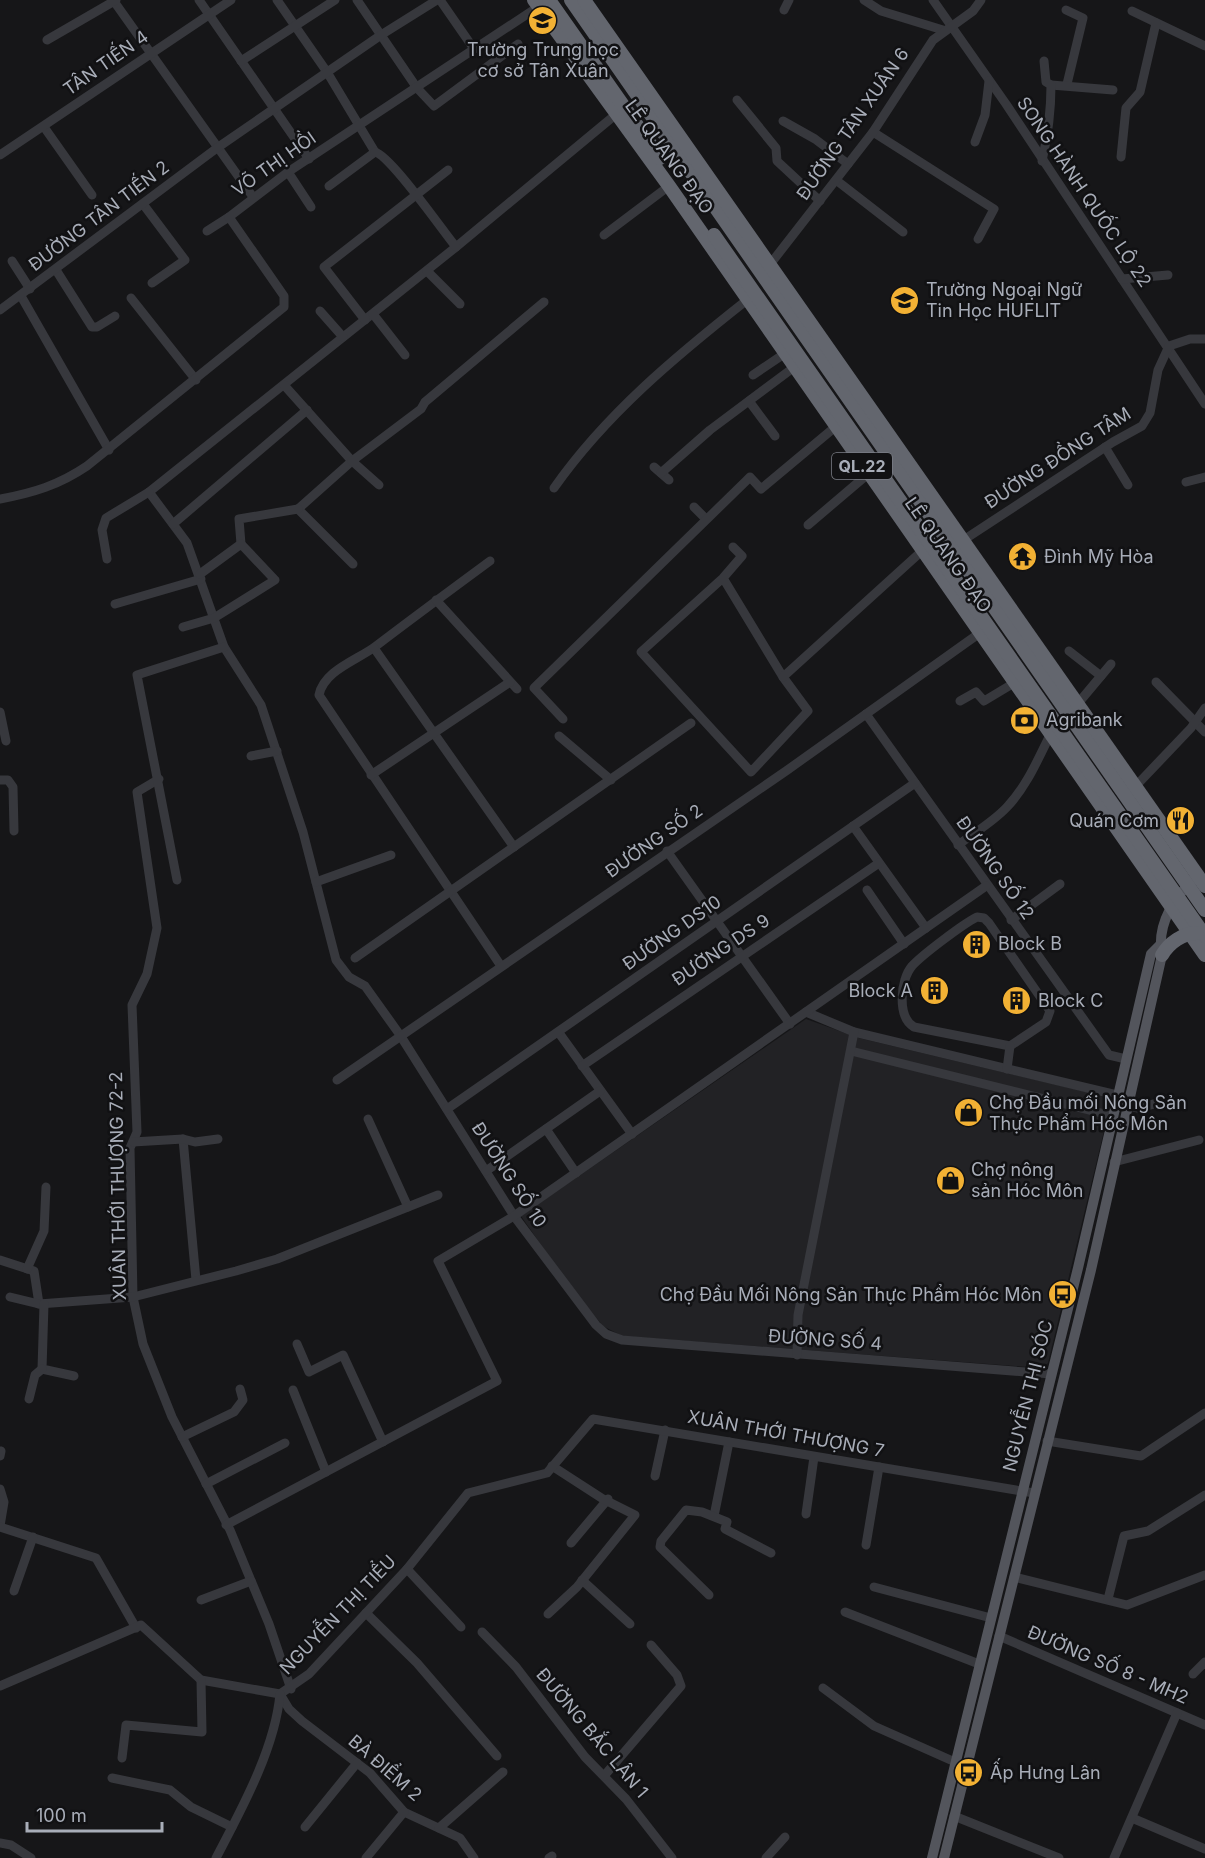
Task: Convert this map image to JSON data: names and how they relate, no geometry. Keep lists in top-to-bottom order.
{
  "streets": {
    "highway": ["LÊ QUANG ĐẠO", "QL.22"],
    "main road": ["NGUYỄN THỊ SÓC"],
    "street": [
      "TÂN TIẾN 4",
      "ĐƯỜNG TÂN XUÂN 6",
      "VÕ THỊ HỒI",
      "SONG HÀNH QUỐC LỘ 22",
      "ĐƯỜNG TÂN TIẾN 2",
      "ĐƯỜNG ĐỒNG TÂM",
      "ĐƯỜNG SỐ 2",
      "ĐƯỜNG SỐ 12",
      "ĐƯỜNG DS10",
      "ĐƯỜNG DS 9",
      "ĐƯỜNG SỐ 10",
      "XUÂN THỚI THƯỢNG 72-2",
      "ĐƯỜNG SỐ 4",
      "XUÂN THỚI THƯỢNG 7",
      "NGUYỄN THỊ TIỂU",
      "ĐƯỜNG SỐ 8 - MH2",
      "ĐƯỜNG BẮC LÂN 1",
      "BÀ ĐIỂM 2"
    ]
  },
  "crossings": [
    ["ĐƯỜNG TÂN XUÂN 6", "LÊ QUANG ĐẠO"],
    ["ĐƯỜNG TÂN XUÂN 6", "SONG HÀNH QUỐC LỘ 22"],
    ["LÊ QUANG ĐẠO", "VÕ THỊ HỒI"],
    ["LÊ QUANG ĐẠO", "ĐƯỜNG ĐỒNG TÂM"],
    ["LÊ QUANG ĐẠO", "ĐƯỜNG SỐ 2"],
    ["LÊ QUANG ĐẠO", "NGUYỄN THỊ SÓC"],
    ["SONG HÀNH QUỐC LỘ 22", "ĐƯỜNG ĐỒNG TÂM"],
    ["ĐƯỜNG SỐ 2", "ĐƯỜNG SỐ 12"],
    ["ĐƯỜNG SỐ 2", "ĐƯỜNG SỐ 10"],
    ["ĐƯỜNG SỐ 12", "ĐƯỜNG DS10"],
    ["ĐƯỜNG SỐ 12", "NGUYỄN THỊ SÓC"],
    ["ĐƯỜNG DS10", "ĐƯỜNG SỐ 10"],
    ["ĐƯỜNG SỐ 10", "ĐƯỜNG SỐ 4"],
    ["XUÂN THỚI THƯỢNG 72-2", "NGUYỄN THỊ TIỂU"],
    ["ĐƯỜNG SỐ 4", "NGUYỄN THỊ SÓC"],
    ["NGUYỄN THỊ SÓC", "XUÂN THỚI THƯỢNG 7"],
    ["NGUYỄN THỊ SÓC", "ĐƯỜNG SỐ 8 - MH2"],
    ["XUÂN THỚI THƯỢNG 7", "NGUYỄN THỊ TIỂU"],
    ["NGUYỄN THỊ TIỂU", "BÀ ĐIỂM 2"]
  ],
  "places": {
    "school or university": ["Trường Trung học cơ sở Tân Xuân", "Trường Ngoại Ngữ Tin Học HUFLIT"],
    "temple": ["Đình Mỹ Hòa"],
    "bank": ["Agribank"],
    "restaurant": ["Quán Cơm"],
    "building": ["Block B", "Block A", "Block C"],
    "shop": ["Chợ Đầu mối Nông Sản Thực Phẩm Hóc Môn", "Chợ nông sản Hóc Môn"],
    "bus stop": ["Chợ Đầu Mối Nông Sản Thực Phẩm Hóc Môn", "Ấp Hưng Lân"]
  },
  "scale_bar": "100 m"
}
